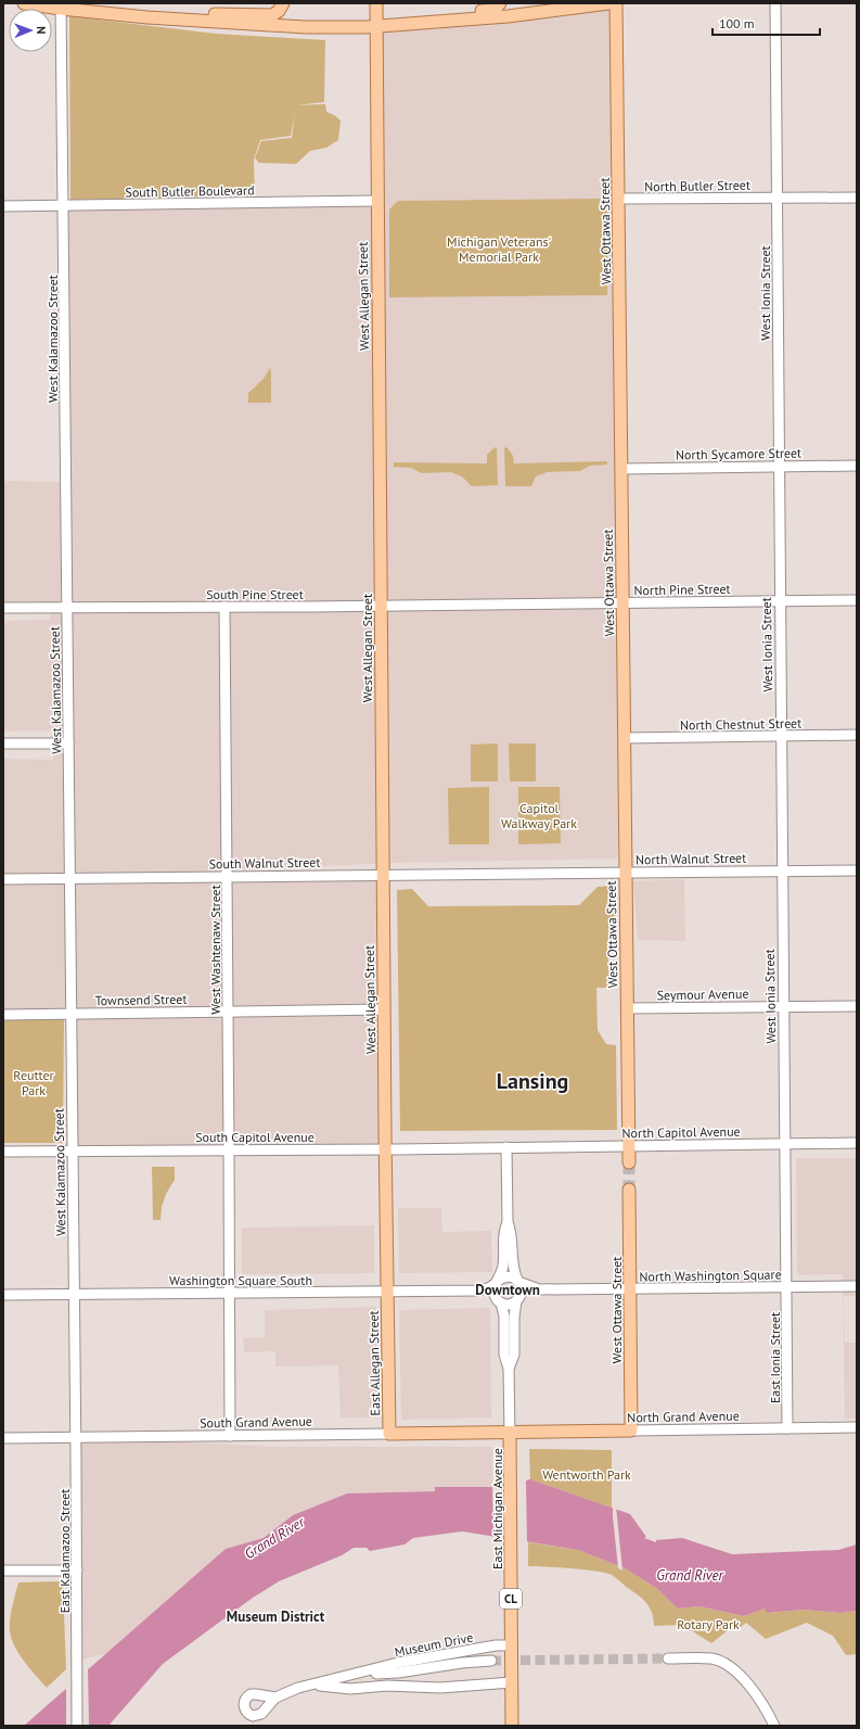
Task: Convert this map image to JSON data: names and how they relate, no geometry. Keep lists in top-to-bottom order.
{
  "streets": {
    "main road": [
      "West Ottawa Street",
      "West Allegan Street",
      "East Allegan Street",
      "North Grand Avenue",
      "South Grand Avenue",
      "East Michigan Avenue",
      "CL"
    ],
    "street": [
      "North Butler Street",
      "South Butler Boulevard",
      "West Ionia Street",
      "West Kalamazoo Street",
      "North Sycamore Street",
      "North Pine Street",
      "South Pine Street",
      "North Chestnut Street",
      "North Walnut Street",
      "South Walnut Street",
      "West Washtenaw Street",
      "Seymour Avenue",
      "Townsend Street",
      "North Capitol Avenue",
      "South Capitol Avenue",
      "North Washington Square",
      "Washington Square South",
      "East Ionia Street",
      "East Kalamazoo Street",
      "Museum Drive"
    ]
  },
  "crossings": [
    ["North Butler Street", "West Ottawa Street"],
    ["North Butler Street", "West Ionia Street"],
    ["South Butler Boulevard", "West Allegan Street"],
    ["South Butler Boulevard", "West Kalamazoo Street"],
    ["West Ottawa Street", "North Sycamore Street"],
    ["West Ottawa Street", "North Pine Street"],
    ["West Ottawa Street", "North Chestnut Street"],
    ["West Ottawa Street", "North Walnut Street"],
    ["West Ottawa Street", "Seymour Avenue"],
    ["West Ottawa Street", "North Capitol Avenue"],
    ["West Ottawa Street", "North Washington Square"],
    ["West Ottawa Street", "North Grand Avenue"],
    ["West Ionia Street", "North Sycamore Street"],
    ["West Ionia Street", "North Pine Street"],
    ["West Ionia Street", "North Chestnut Street"],
    ["West Ionia Street", "North Walnut Street"],
    ["West Ionia Street", "Seymour Avenue"],
    ["West Ionia Street", "North Capitol Avenue"],
    ["West Ionia Street", "North Washington Square"],
    ["West Ionia Street", "East Ionia Street"],
    ["West Allegan Street", "South Pine Street"],
    ["West Allegan Street", "South Walnut Street"],
    ["West Allegan Street", "Townsend Street"],
    ["West Allegan Street", "South Capitol Avenue"],
    ["West Allegan Street", "Washington Square South"],
    ["West Allegan Street", "East Allegan Street"],
    ["West Kalamazoo Street", "South Pine Street"],
    ["West Kalamazoo Street", "South Walnut Street"],
    ["West Kalamazoo Street", "Townsend Street"],
    ["West Kalamazoo Street", "South Capitol Avenue"],
    ["West Kalamazoo Street", "Washington Square South"],
    ["West Kalamazoo Street", "East Kalamazoo Street"],
    ["North Pine Street", "South Pine Street"],
    ["South Pine Street", "West Washtenaw Street"],
    ["North Walnut Street", "South Walnut Street"],
    ["South Walnut Street", "West Washtenaw Street"],
    ["West Washtenaw Street", "Townsend Street"],
    ["West Washtenaw Street", "South Capitol Avenue"],
    ["West Washtenaw Street", "Washington Square South"],
    ["West Washtenaw Street", "South Grand Avenue"],
    ["North Capitol Avenue", "South Capitol Avenue"],
    ["North Washington Square", "East Ionia Street"],
    ["Washington Square South", "East Allegan Street"],
    ["Washington Square South", "East Michigan Avenue"],
    ["East Ionia Street", "North Grand Avenue"],
    ["East Allegan Street", "South Grand Avenue"],
    ["North Grand Avenue", "South Grand Avenue"],
    ["North Grand Avenue", "East Michigan Avenue"],
    ["South Grand Avenue", "East Michigan Avenue"],
    ["South Grand Avenue", "East Kalamazoo Street"],
    ["East Michigan Avenue", "Museum Drive"]
  ],
  "districts": ["Lansing", "Downtown", "Museum District"],
  "water": ["Grand River"],
  "parks": [
    "Michigan Veterans' Memorial Park",
    "Capitol Walkway Park",
    "Reutter Park",
    "Wentworth Park",
    "Rotary Park"
  ],
  "scale_bar": "100 m",
  "north": "right"
}
